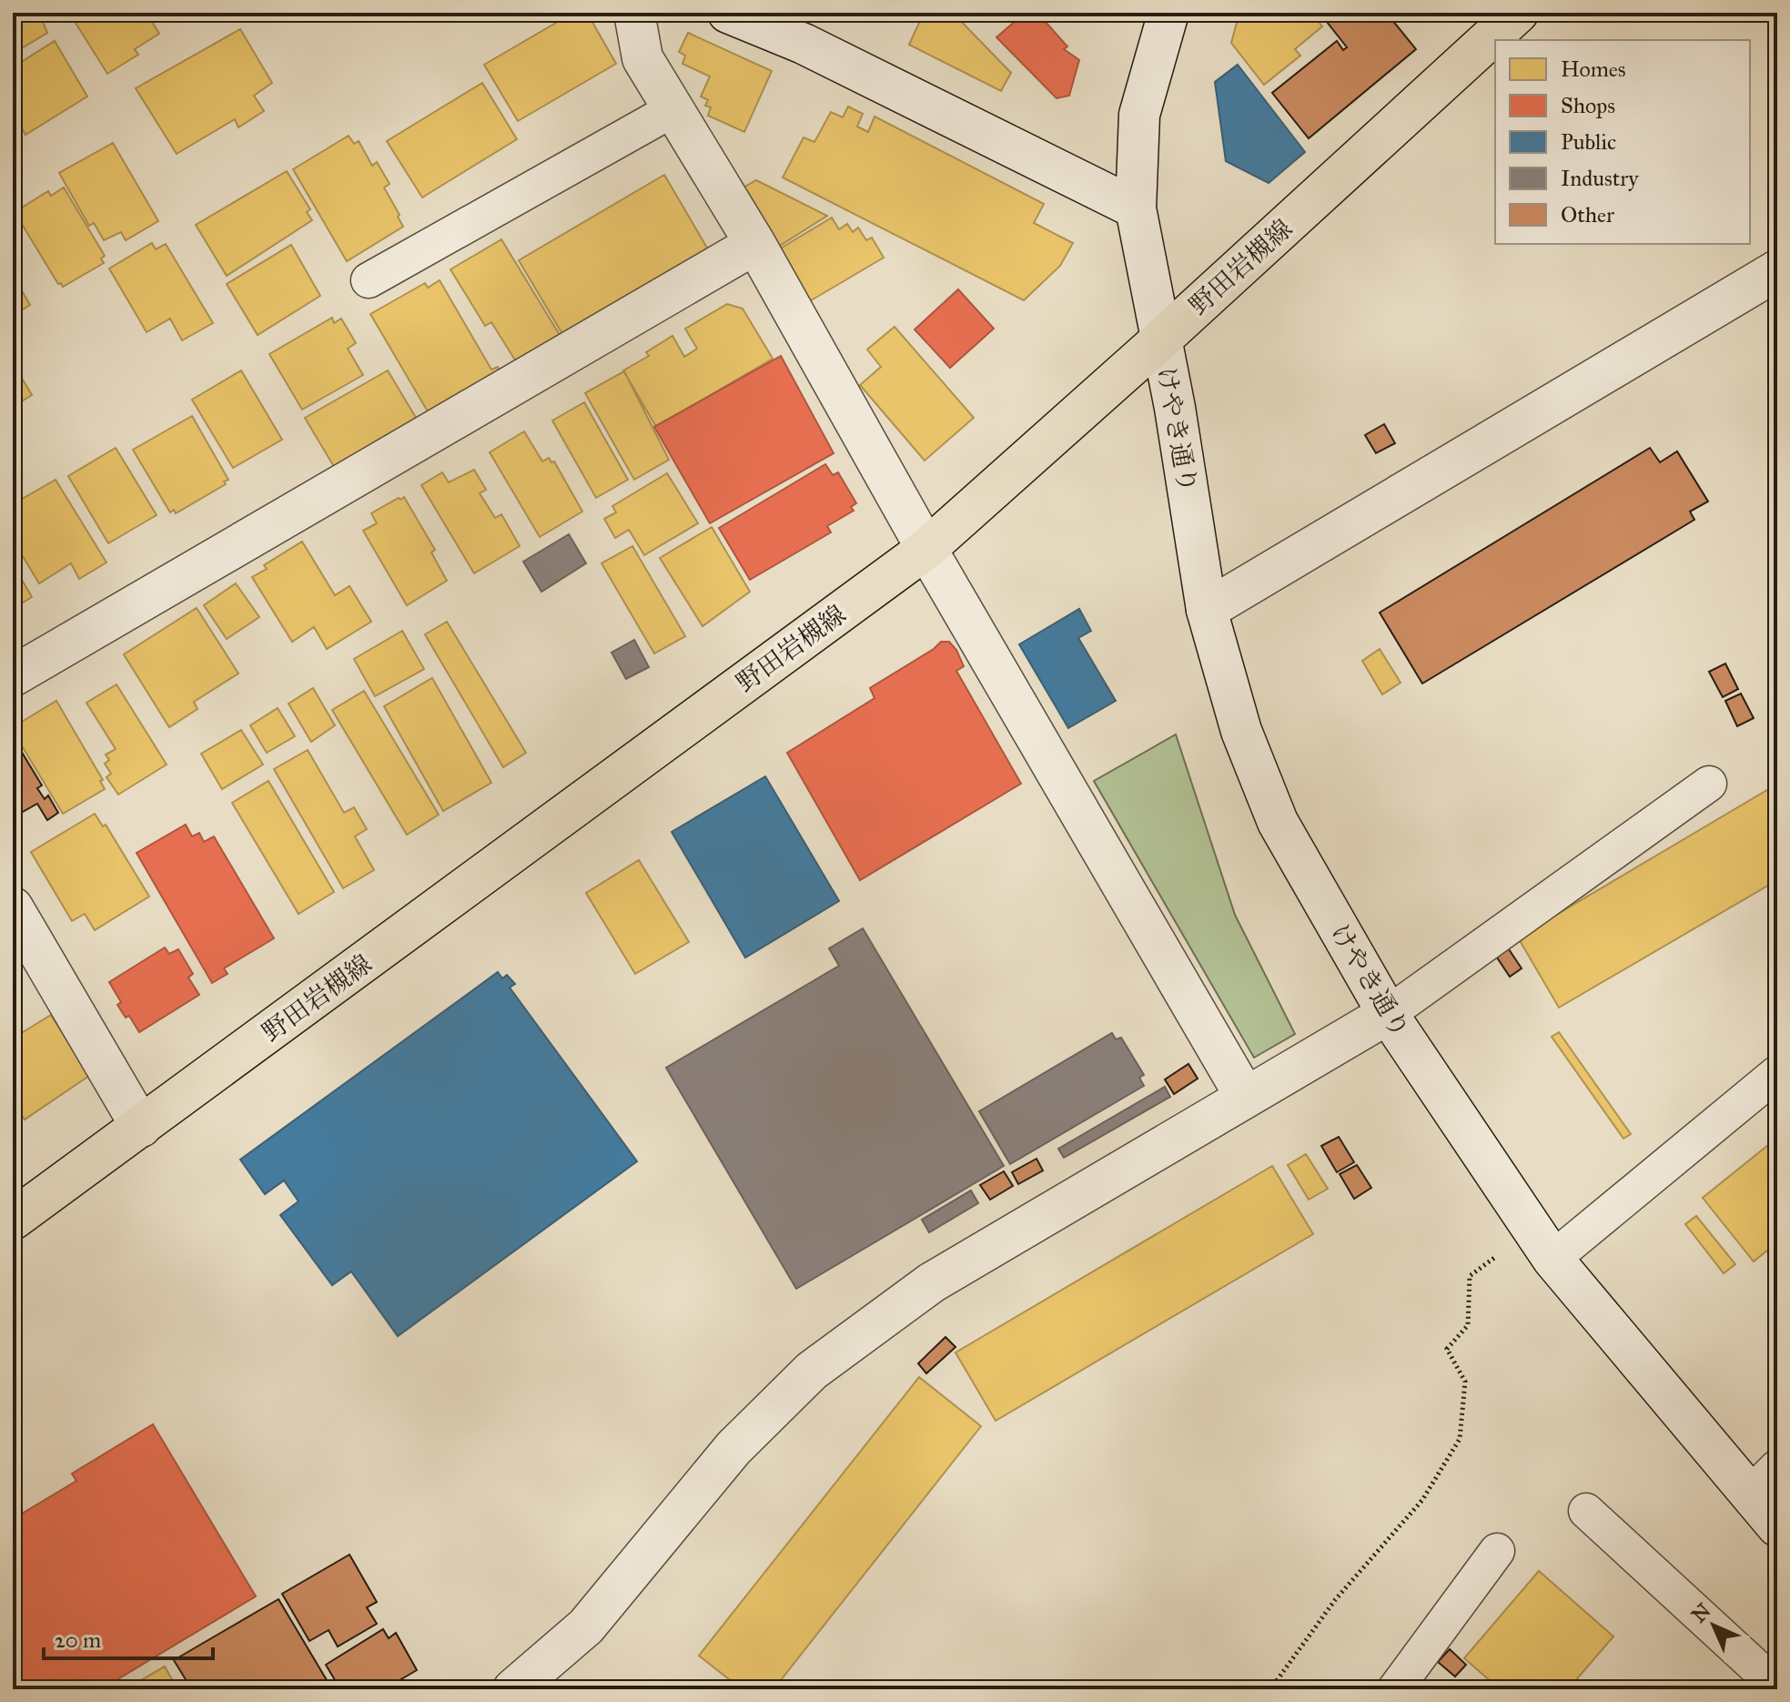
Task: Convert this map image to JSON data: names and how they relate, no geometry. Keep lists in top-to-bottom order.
{
  "streets": {
    "main road": ["野田岩槻線"],
    "street": ["けやき通り"]
  },
  "crossings": [
    ["野田岩槻線", "けやき通り"]
  ],
  "legend": [
    "Homes",
    "Shops",
    "Public",
    "Industry",
    "Other"
  ],
  "scale_bar": "20 m",
  "north": "top left"
}
